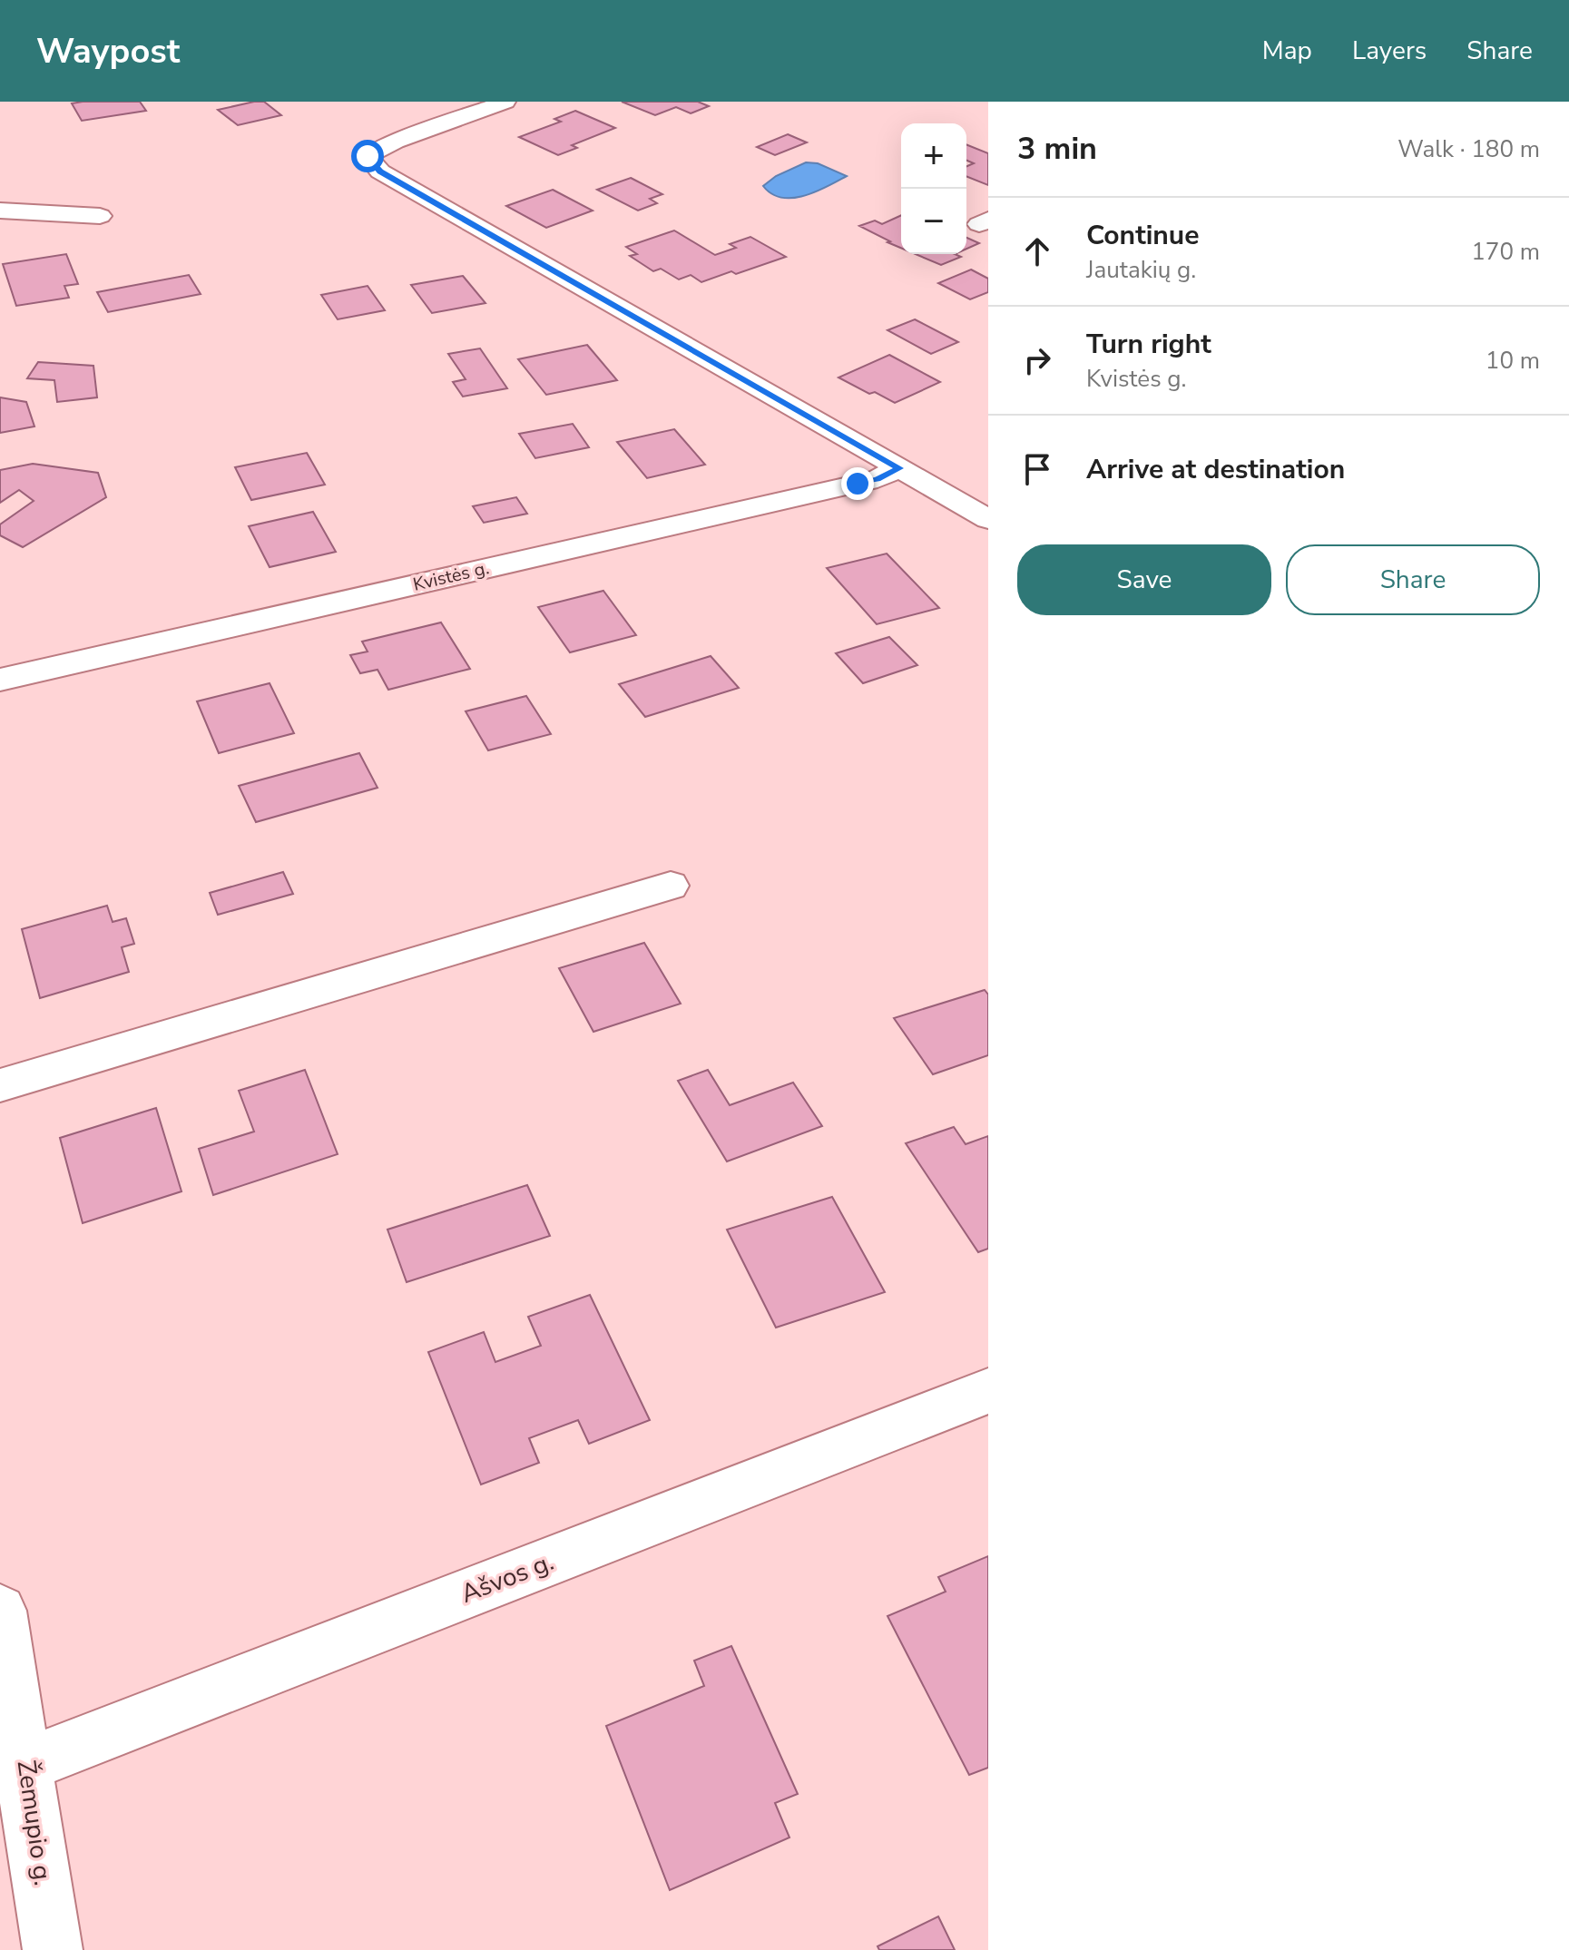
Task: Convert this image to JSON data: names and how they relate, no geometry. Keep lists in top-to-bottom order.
{
  "streets": {
    "street": ["Kvistės g.", "Ašvos g.", "Žemupio g."]
  },
  "crossings": [
    ["Ašvos g.", "Žemupio g."]
  ],
  "page": {
    "header": "Waypost",
    "nav": ["Map", "Layers", "Share"],
    "heading": ["3 min", "Walk · 180 m"],
    "map_buttons": ["+", "−"],
    "list": [
      ["Continue", "Jautakių g.", "170 m"],
      ["Turn right", "Kvistės g.", "10 m"],
      "Arrive at destination"
    ],
    "buttons": ["Save", "Share"]
  }
}
